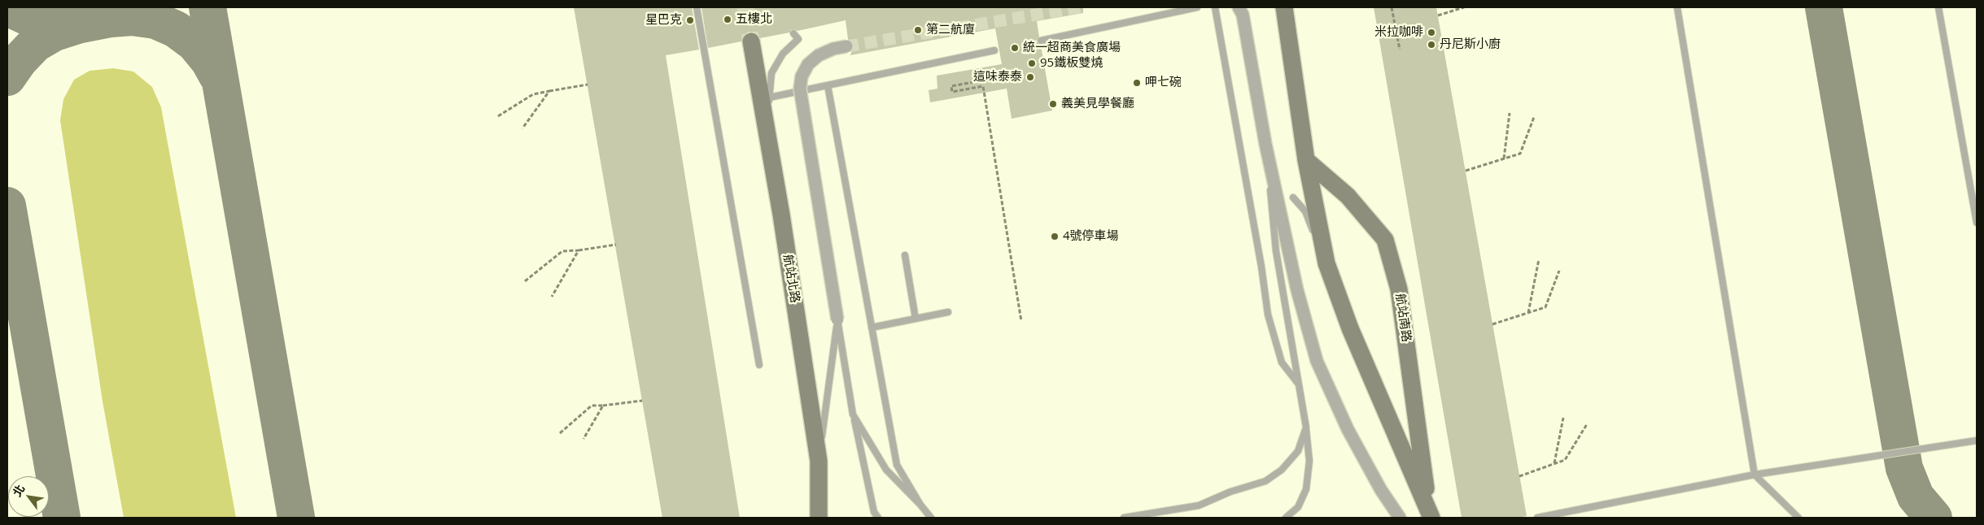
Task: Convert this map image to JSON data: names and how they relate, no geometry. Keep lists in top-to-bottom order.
{
  "streets": {
    "street": ["航站北路", "航站南路"]
  },
  "places": [
    "五樓北",
    "星巴克",
    "第二航廈",
    "米拉咖啡",
    "丹尼斯小廚",
    "統一超商美食廣場",
    "95鐵板雙燒",
    "這味泰泰",
    "呷七碗",
    "義美見學餐廳",
    "4號停車場"
  ],
  "north": "top left"
}
